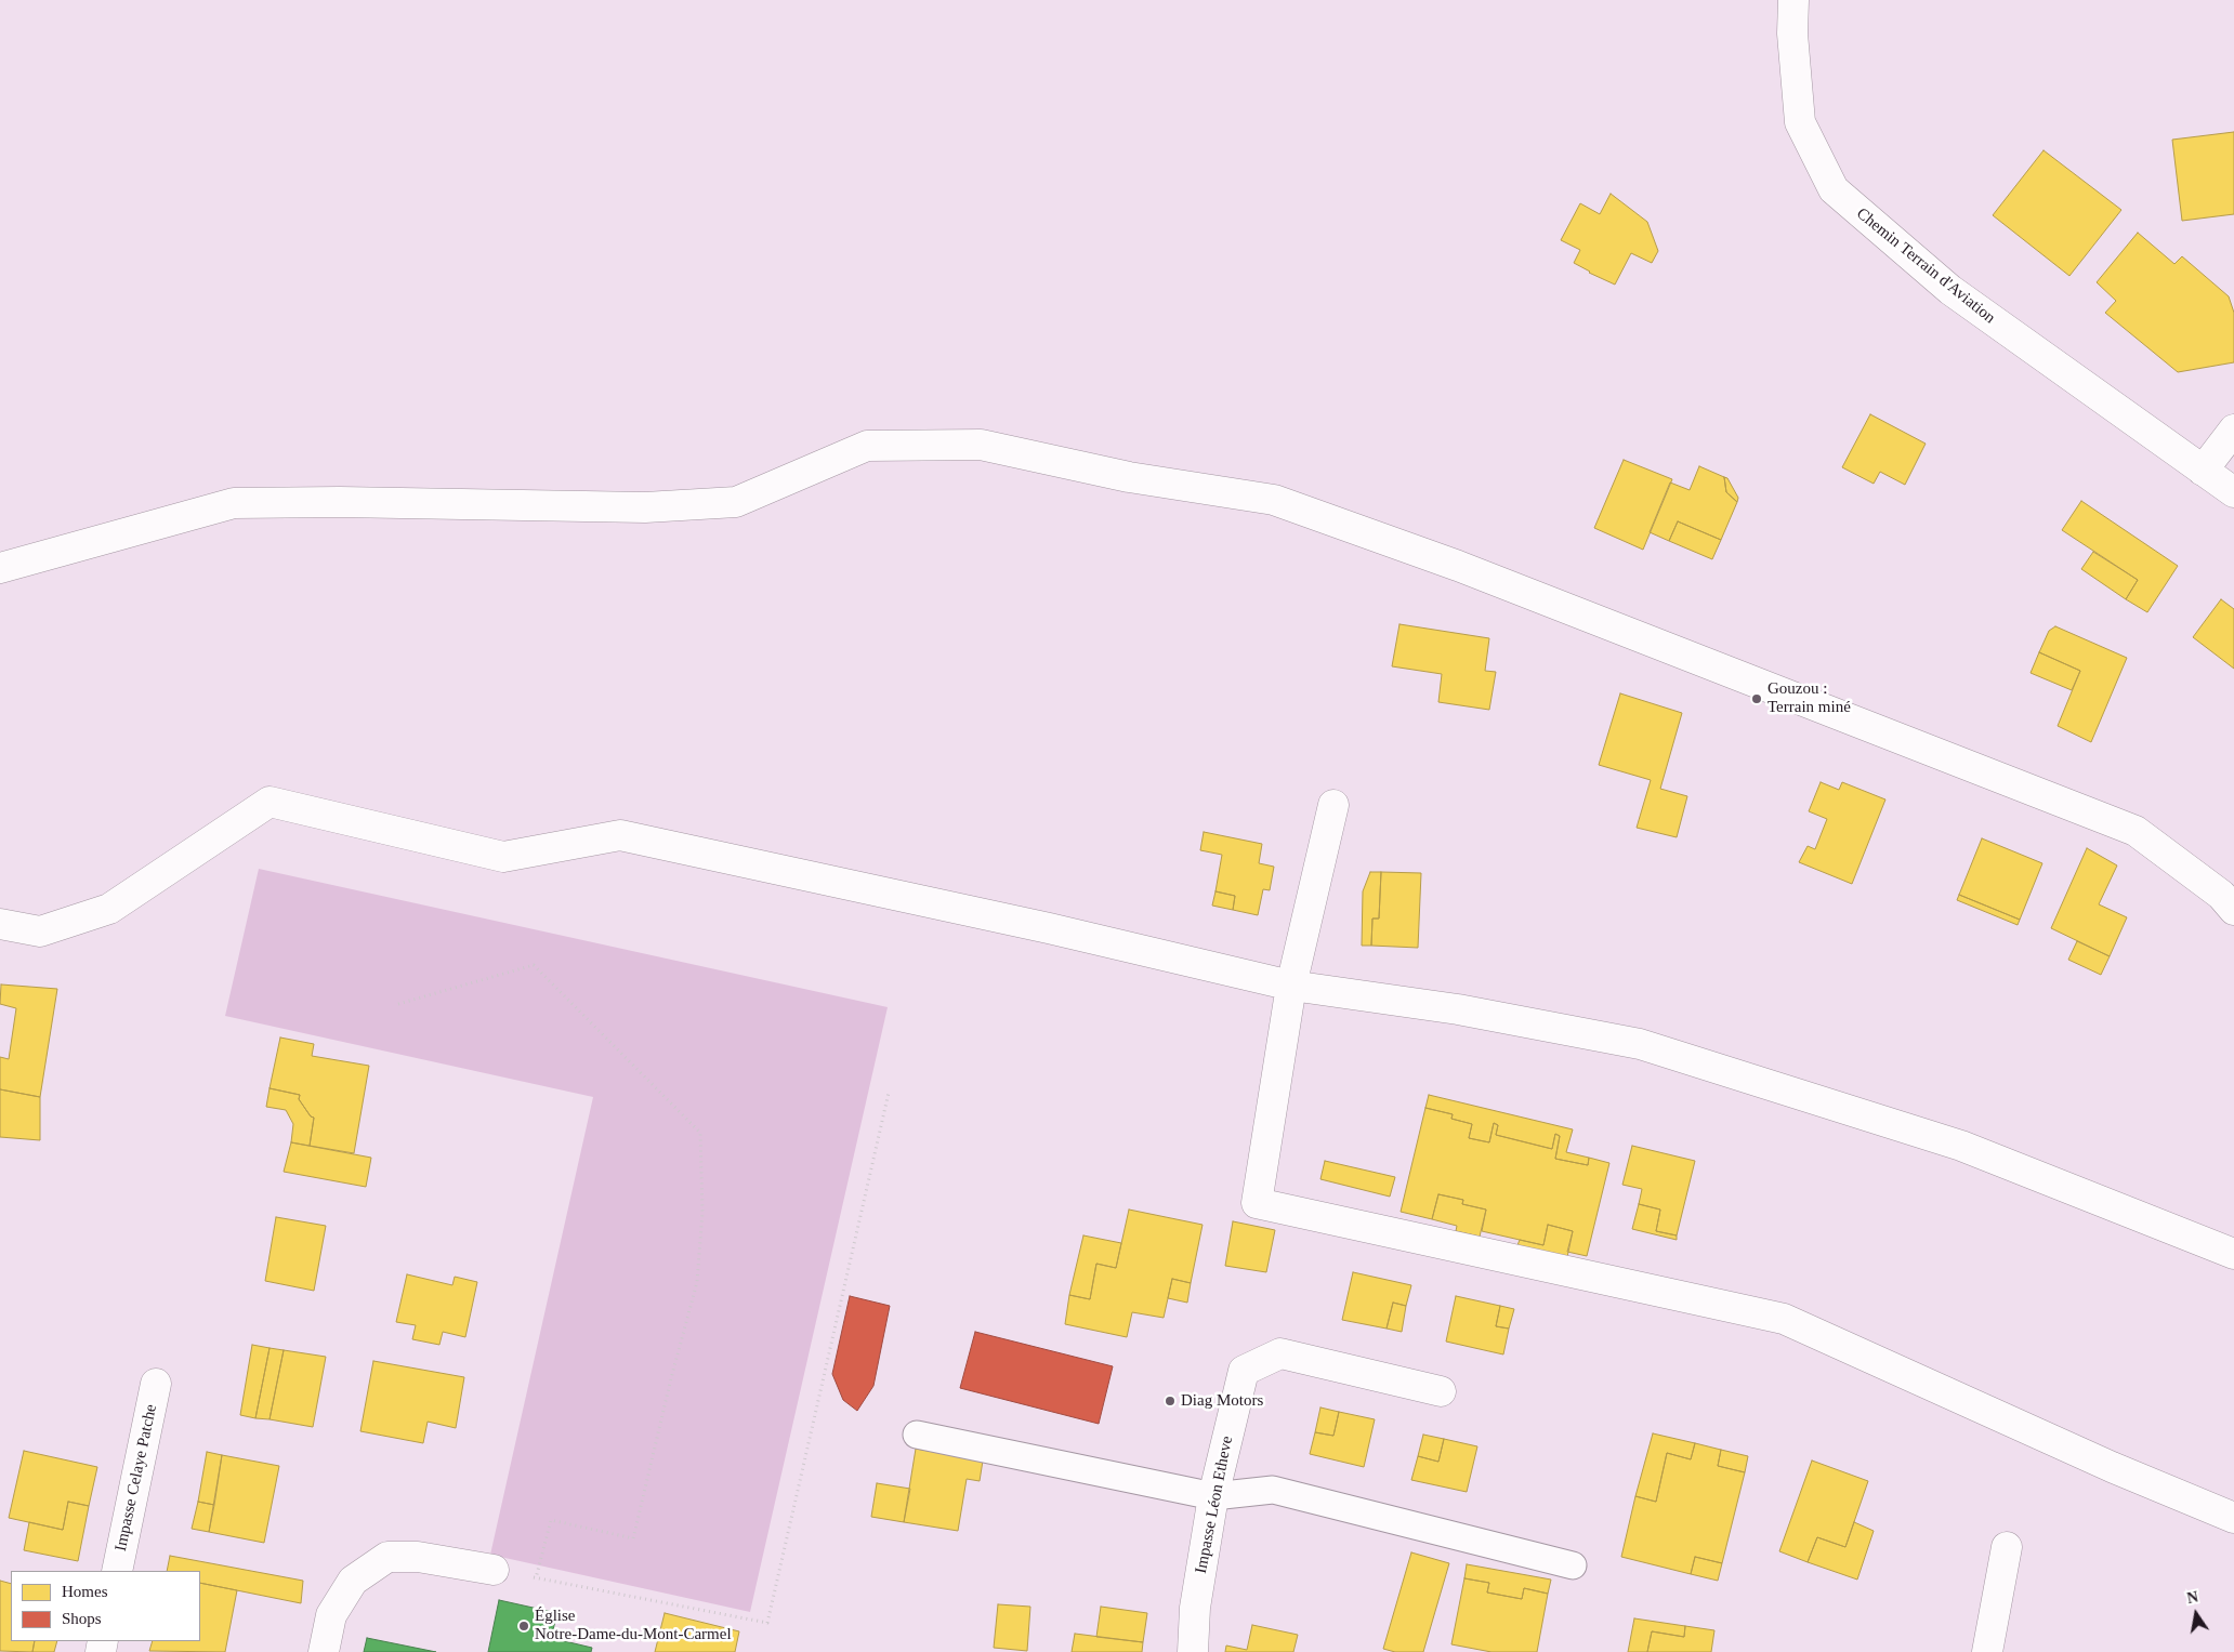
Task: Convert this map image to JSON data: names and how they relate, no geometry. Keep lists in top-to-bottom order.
{
  "streets": {
    "street": ["Chemin Terrain d'Aviation", "Impasse Celaye Patche", "Impasse Léon Etheve"]
  },
  "places": ["Gouzou : Terrain miné", "Diag Motors", "Église Notre-Dame-du-Mont-Carmel"],
  "legend": ["Homes", "Shops"],
  "north": "top"
}
